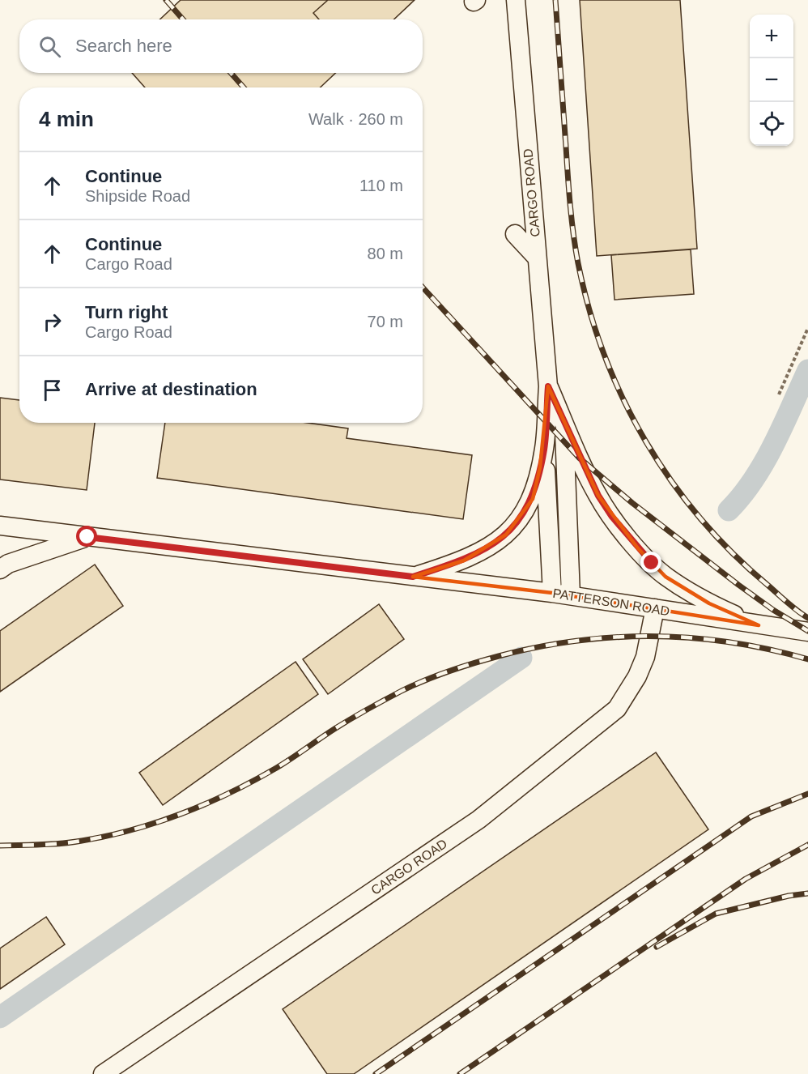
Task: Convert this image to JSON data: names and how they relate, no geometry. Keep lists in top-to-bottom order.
{
  "streets": {
    "street": ["CARGO ROAD", "PATTERSON ROAD"]
  },
  "crossings": [
    ["CARGO ROAD", "PATTERSON ROAD"]
  ],
  "page": {
    "map_buttons": ["+", "−"],
    "search": "Search here",
    "heading": ["4 min", "Walk · 260 m"],
    "list": [
      ["Continue", "Shipside Road", "110 m"],
      ["Continue", "Cargo Road", "80 m"],
      ["Turn right", "Cargo Road", "70 m"],
      "Arrive at destination"
    ]
  }
}
